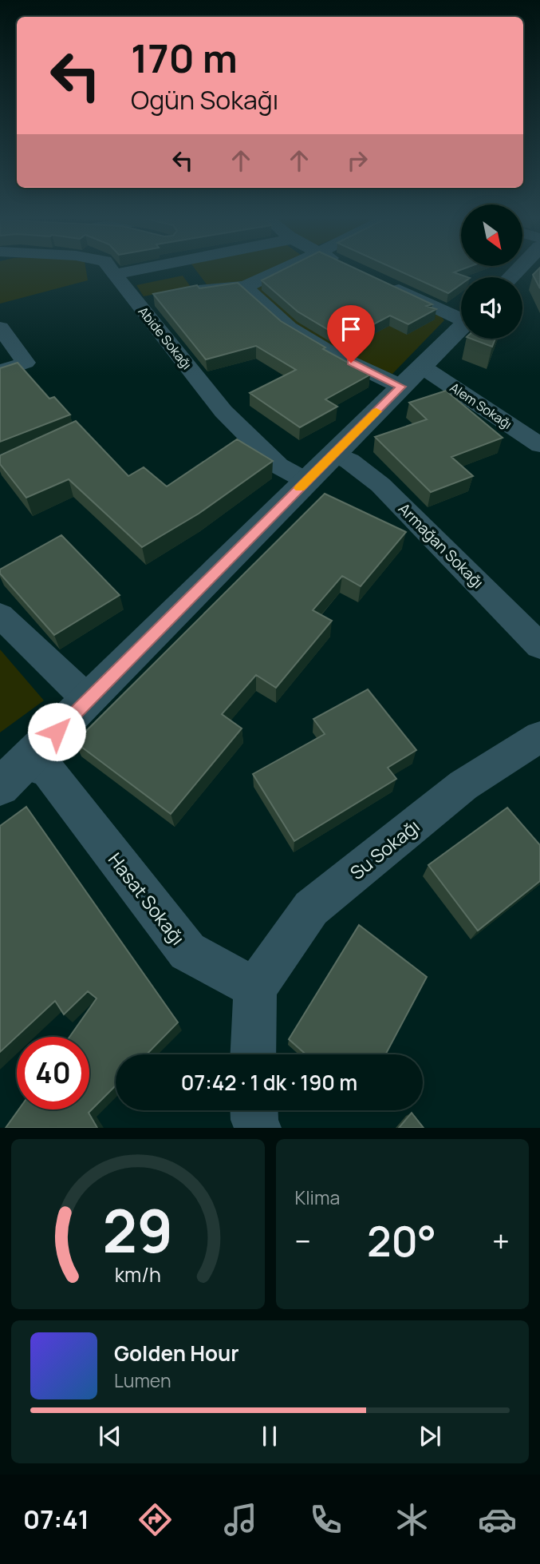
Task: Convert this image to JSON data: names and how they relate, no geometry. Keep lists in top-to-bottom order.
{
  "streets": {
    "street": [
      "Abide Sokağı",
      "Alem Sokağı",
      "Armağan Sokağı",
      "Su Sokağı",
      "Hasat Sokağı"
    ]
  },
  "crossings": [
    ["Su Sokağı", "Hasat Sokağı"]
  ],
  "north": "bottom right",
  "page": {
    "turn": ["170 m", "Ogün Sokağı"],
    "limit": "40",
    "trip": "07:42 · 1 dk · 190 m",
    "tile": "Klima",
    "heat": ["−", "20°", "+"],
    "song": ["Golden Hour", "Lumen"],
    "tabs": "07:41",
    "gauge": ["29", "km/h"]
  }
}
